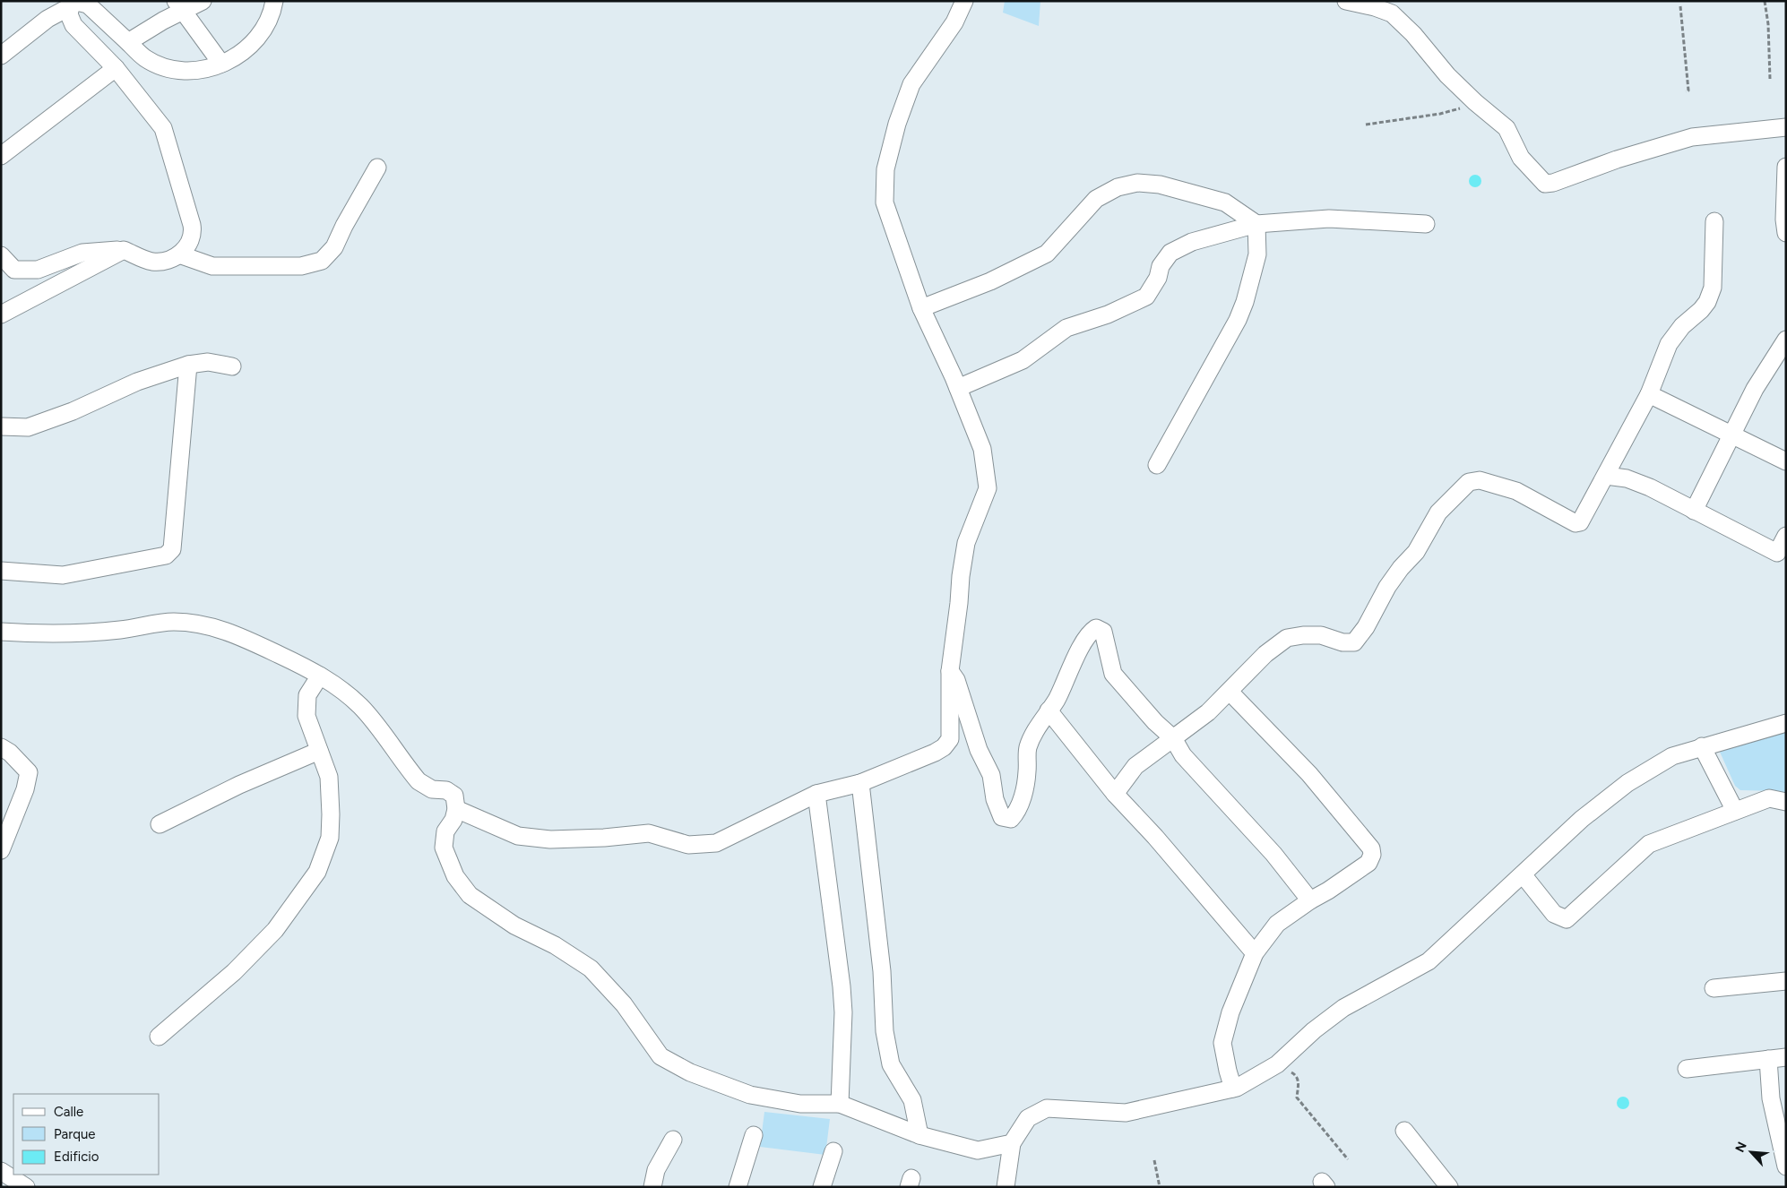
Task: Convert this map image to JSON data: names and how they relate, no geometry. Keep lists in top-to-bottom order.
{
  "legend": ["Calle", "Parque", "Edificio"],
  "north": "top left"
}
